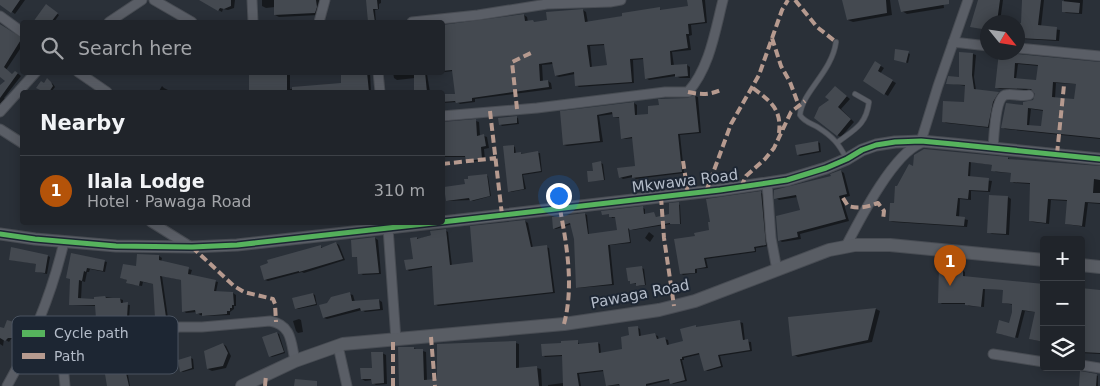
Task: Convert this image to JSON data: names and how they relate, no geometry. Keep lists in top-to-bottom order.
{
  "streets": {
    "main road": ["Pawaga Road"],
    "street": ["Mkwawa Road"]
  },
  "legend": ["Cycle path", "Path"],
  "north": "bottom right",
  "page": {
    "search": "Search here",
    "heading": "Nearby",
    "list": [
      {
        "mark": "1",
        "name": "Ilala Lodge",
        "note": "Hotel · Pawaga Road",
        "value": "310 m"
      }
    ],
    "map_buttons": ["+", "−"],
    "pins": "1"
  }
}
